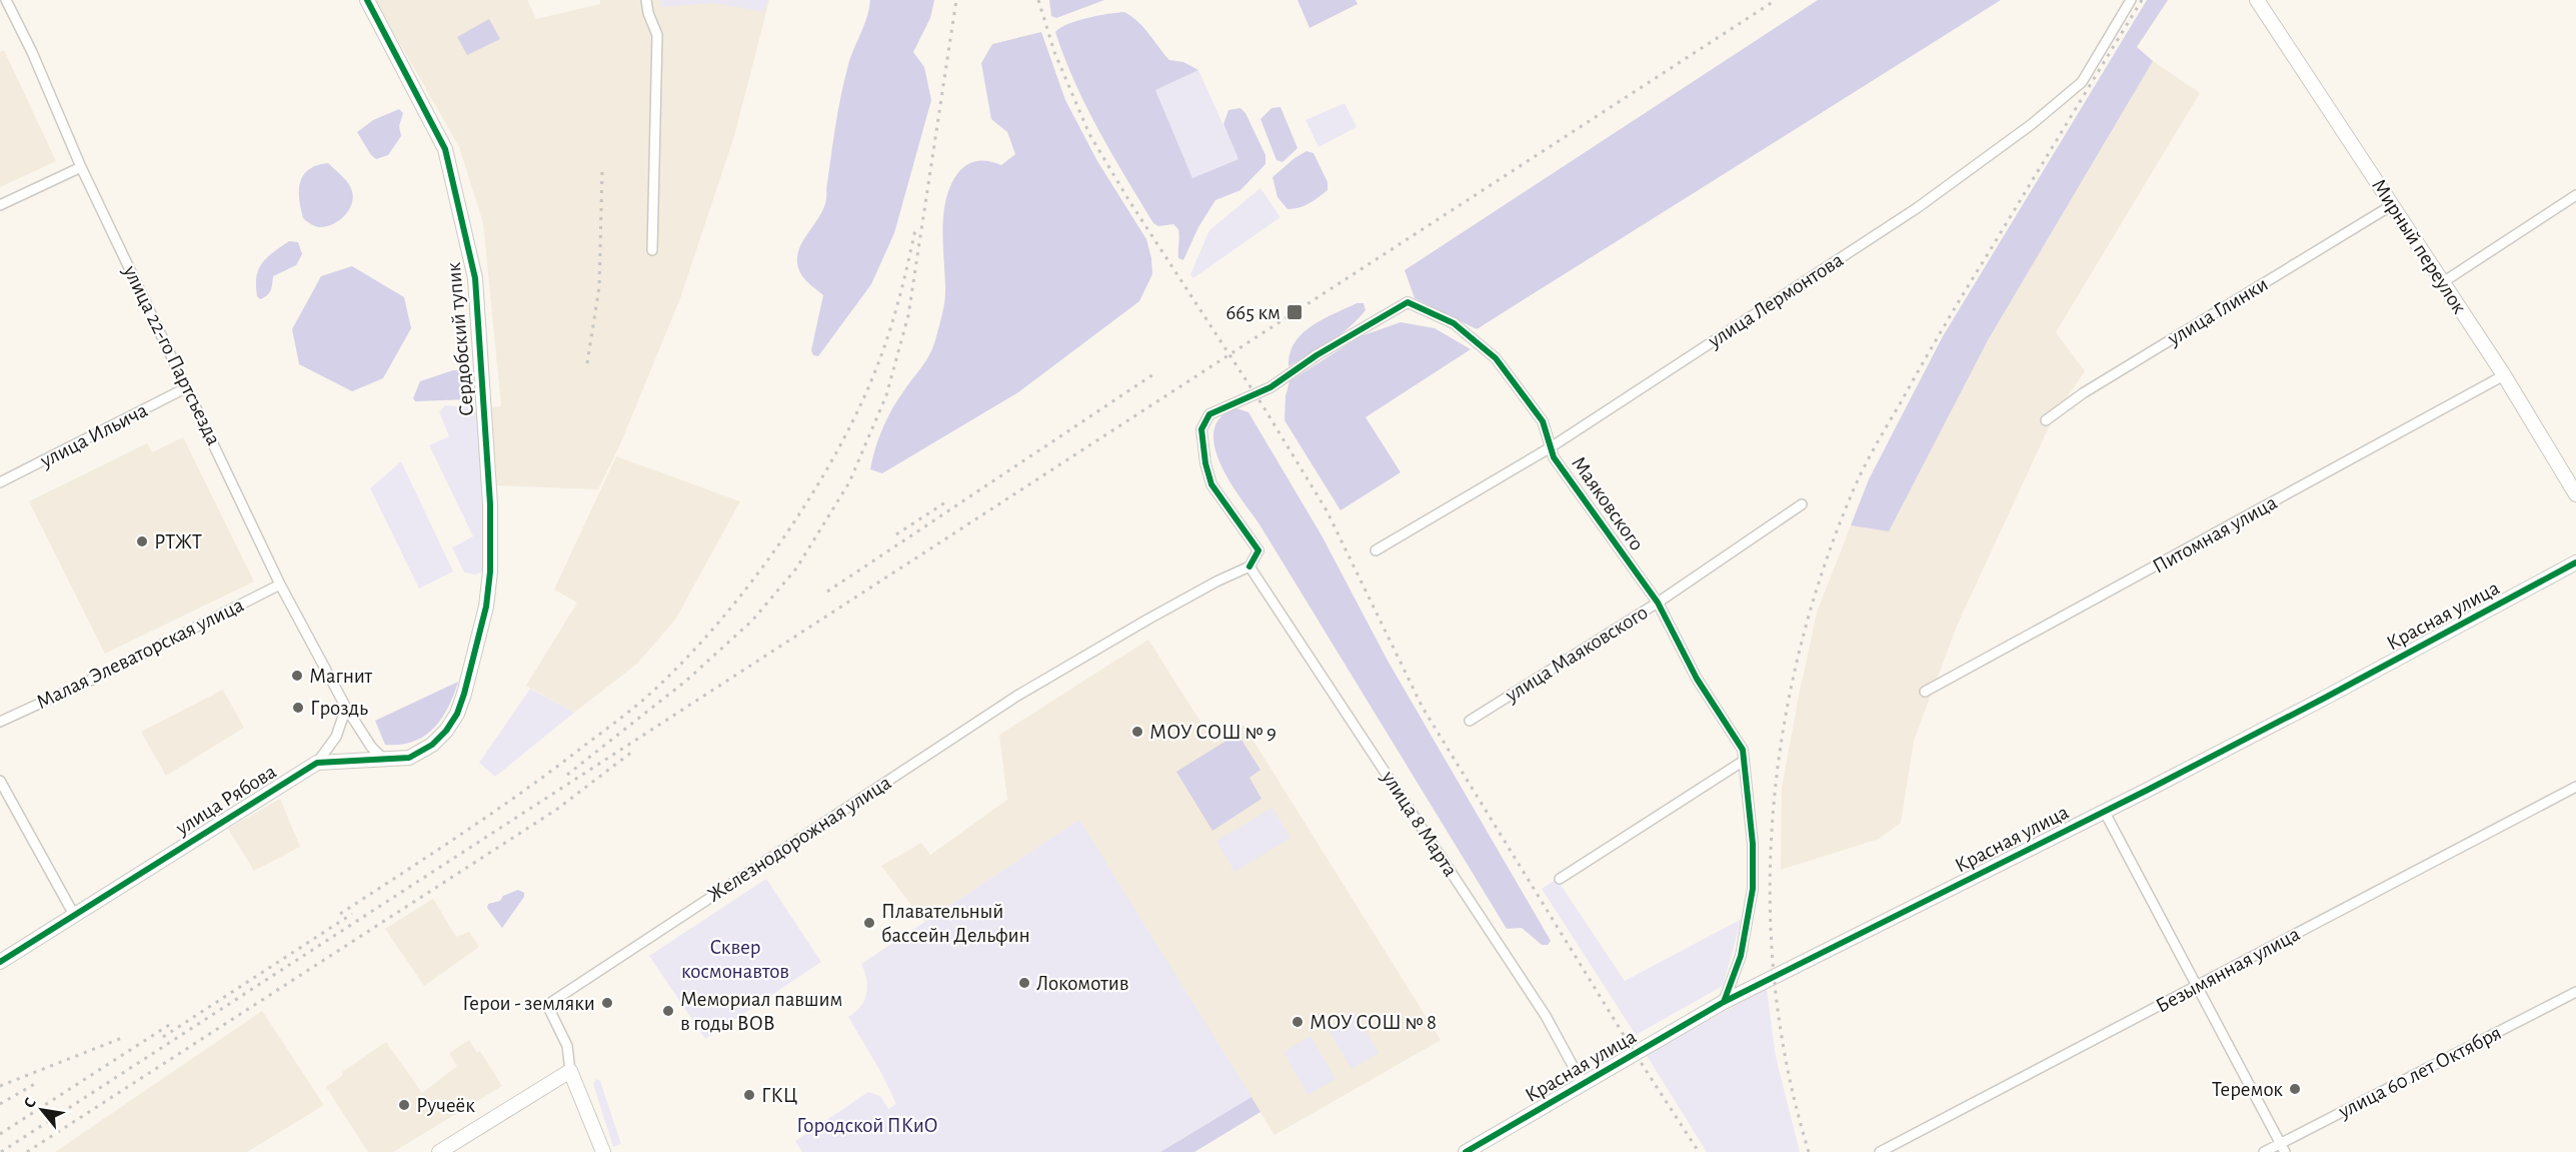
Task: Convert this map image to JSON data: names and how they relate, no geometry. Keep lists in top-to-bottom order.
{
  "streets": {
    "street": [
      "Мирный переулок",
      "улица Лермонтова",
      "улица Глинки",
      "Сердобский тупик",
      "улица 22-го Партсъезда",
      "улица Ильича",
      "Маяковского",
      "Питомная улица",
      "Красная улица",
      "Малая Элеваторская улица",
      "улица Маяковского",
      "улица Рябова",
      "улица 8 Марта",
      "Железнодорожная улица",
      "Безымянная улица",
      "улица 60 лет Октября"
    ]
  },
  "crossings": [
    ["Мирный переулок", "улица Глинки"],
    ["Мирный переулок", "Питомная улица"],
    ["улица Лермонтова", "Маяковского"],
    ["Сердобский тупик", "улица 22-го Партсъезда"],
    ["улица 22-го Партсъезда", "улица Ильича"],
    ["улица 22-го Партсъезда", "Малая Элеваторская улица"],
    ["Маяковского", "Красная улица"],
    ["Маяковского", "улица Маяковского"],
    ["Маяковского", "улица 8 Марта"],
    ["Маяковского", "Железнодорожная улица"],
    ["Красная улица", "улица 8 Марта"],
    ["улица 8 Марта", "Железнодорожная улица"]
  ],
  "parks": ["Сквер космонавтов", "Городской ПКиО"],
  "places": {
    "transit": ["665 км"],
    "other": [
      "РТЖТ",
      "Магнит",
      "Гроздь",
      "МОУ СОШ № 9",
      "Плавательный бассейн Дельфин",
      "Локомотив",
      "Герои - земляки",
      "Мемориал павшим в годы ВОВ",
      "МОУ СОШ № 8",
      "Теремок",
      "ГКЦ",
      "Ручеёк"
    ]
  },
  "north": "top left"
}
